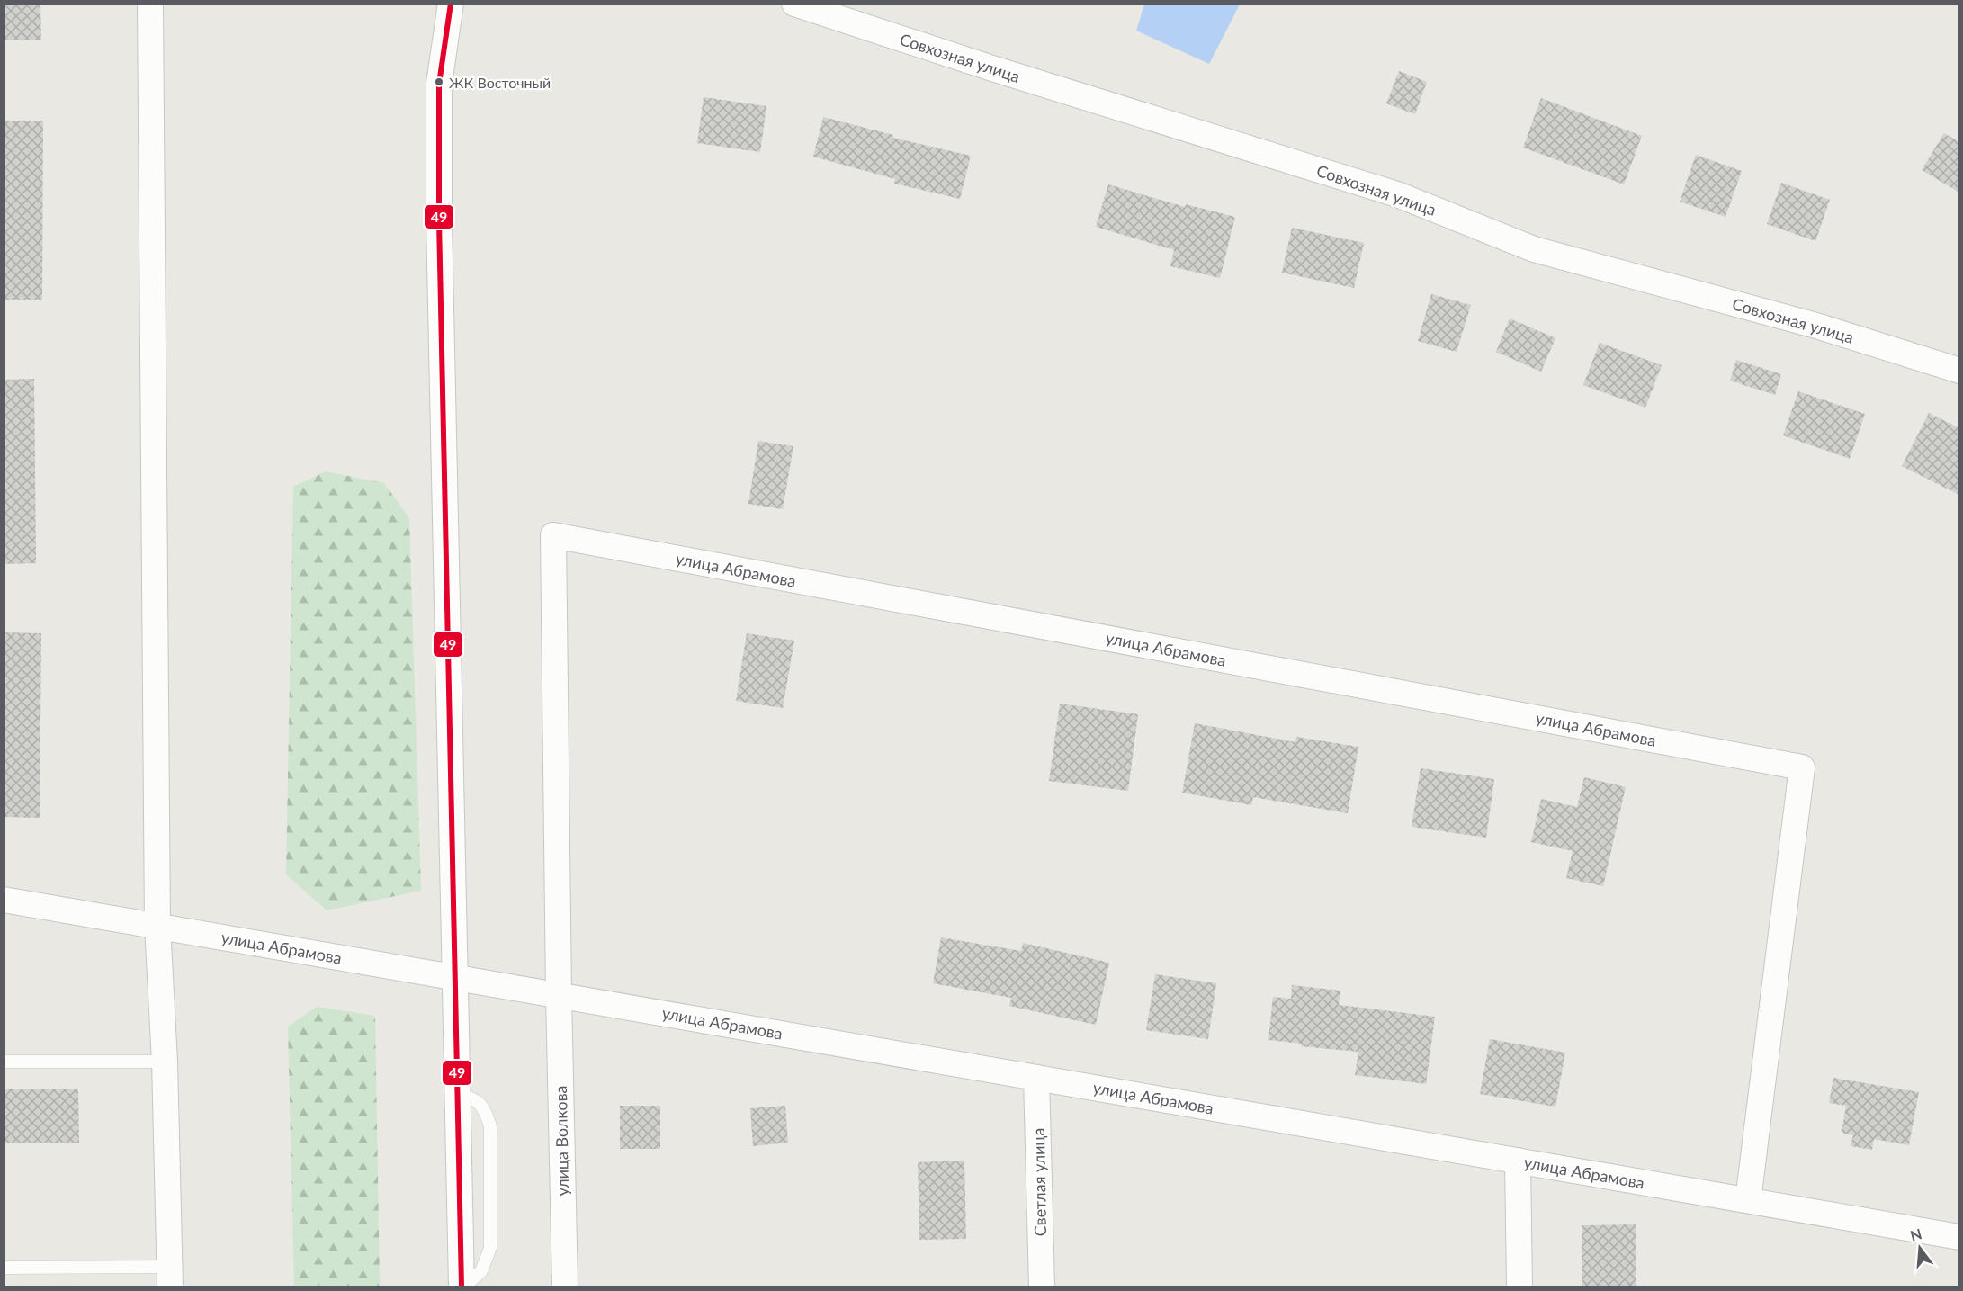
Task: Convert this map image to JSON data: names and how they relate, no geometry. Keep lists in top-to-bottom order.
{
  "streets": {
    "street": [
      "Совхозная улица",
      "улица Абрамова",
      "улица Волкова",
      "Светлая улица"
    ]
  },
  "crossings": [
    ["улица Абрамова", "улица Волкова"],
    ["улица Абрамова", "Светлая улица"]
  ],
  "places": ["ЖК Восточный"],
  "lines": ["transit line 49"],
  "north": "top"
}
